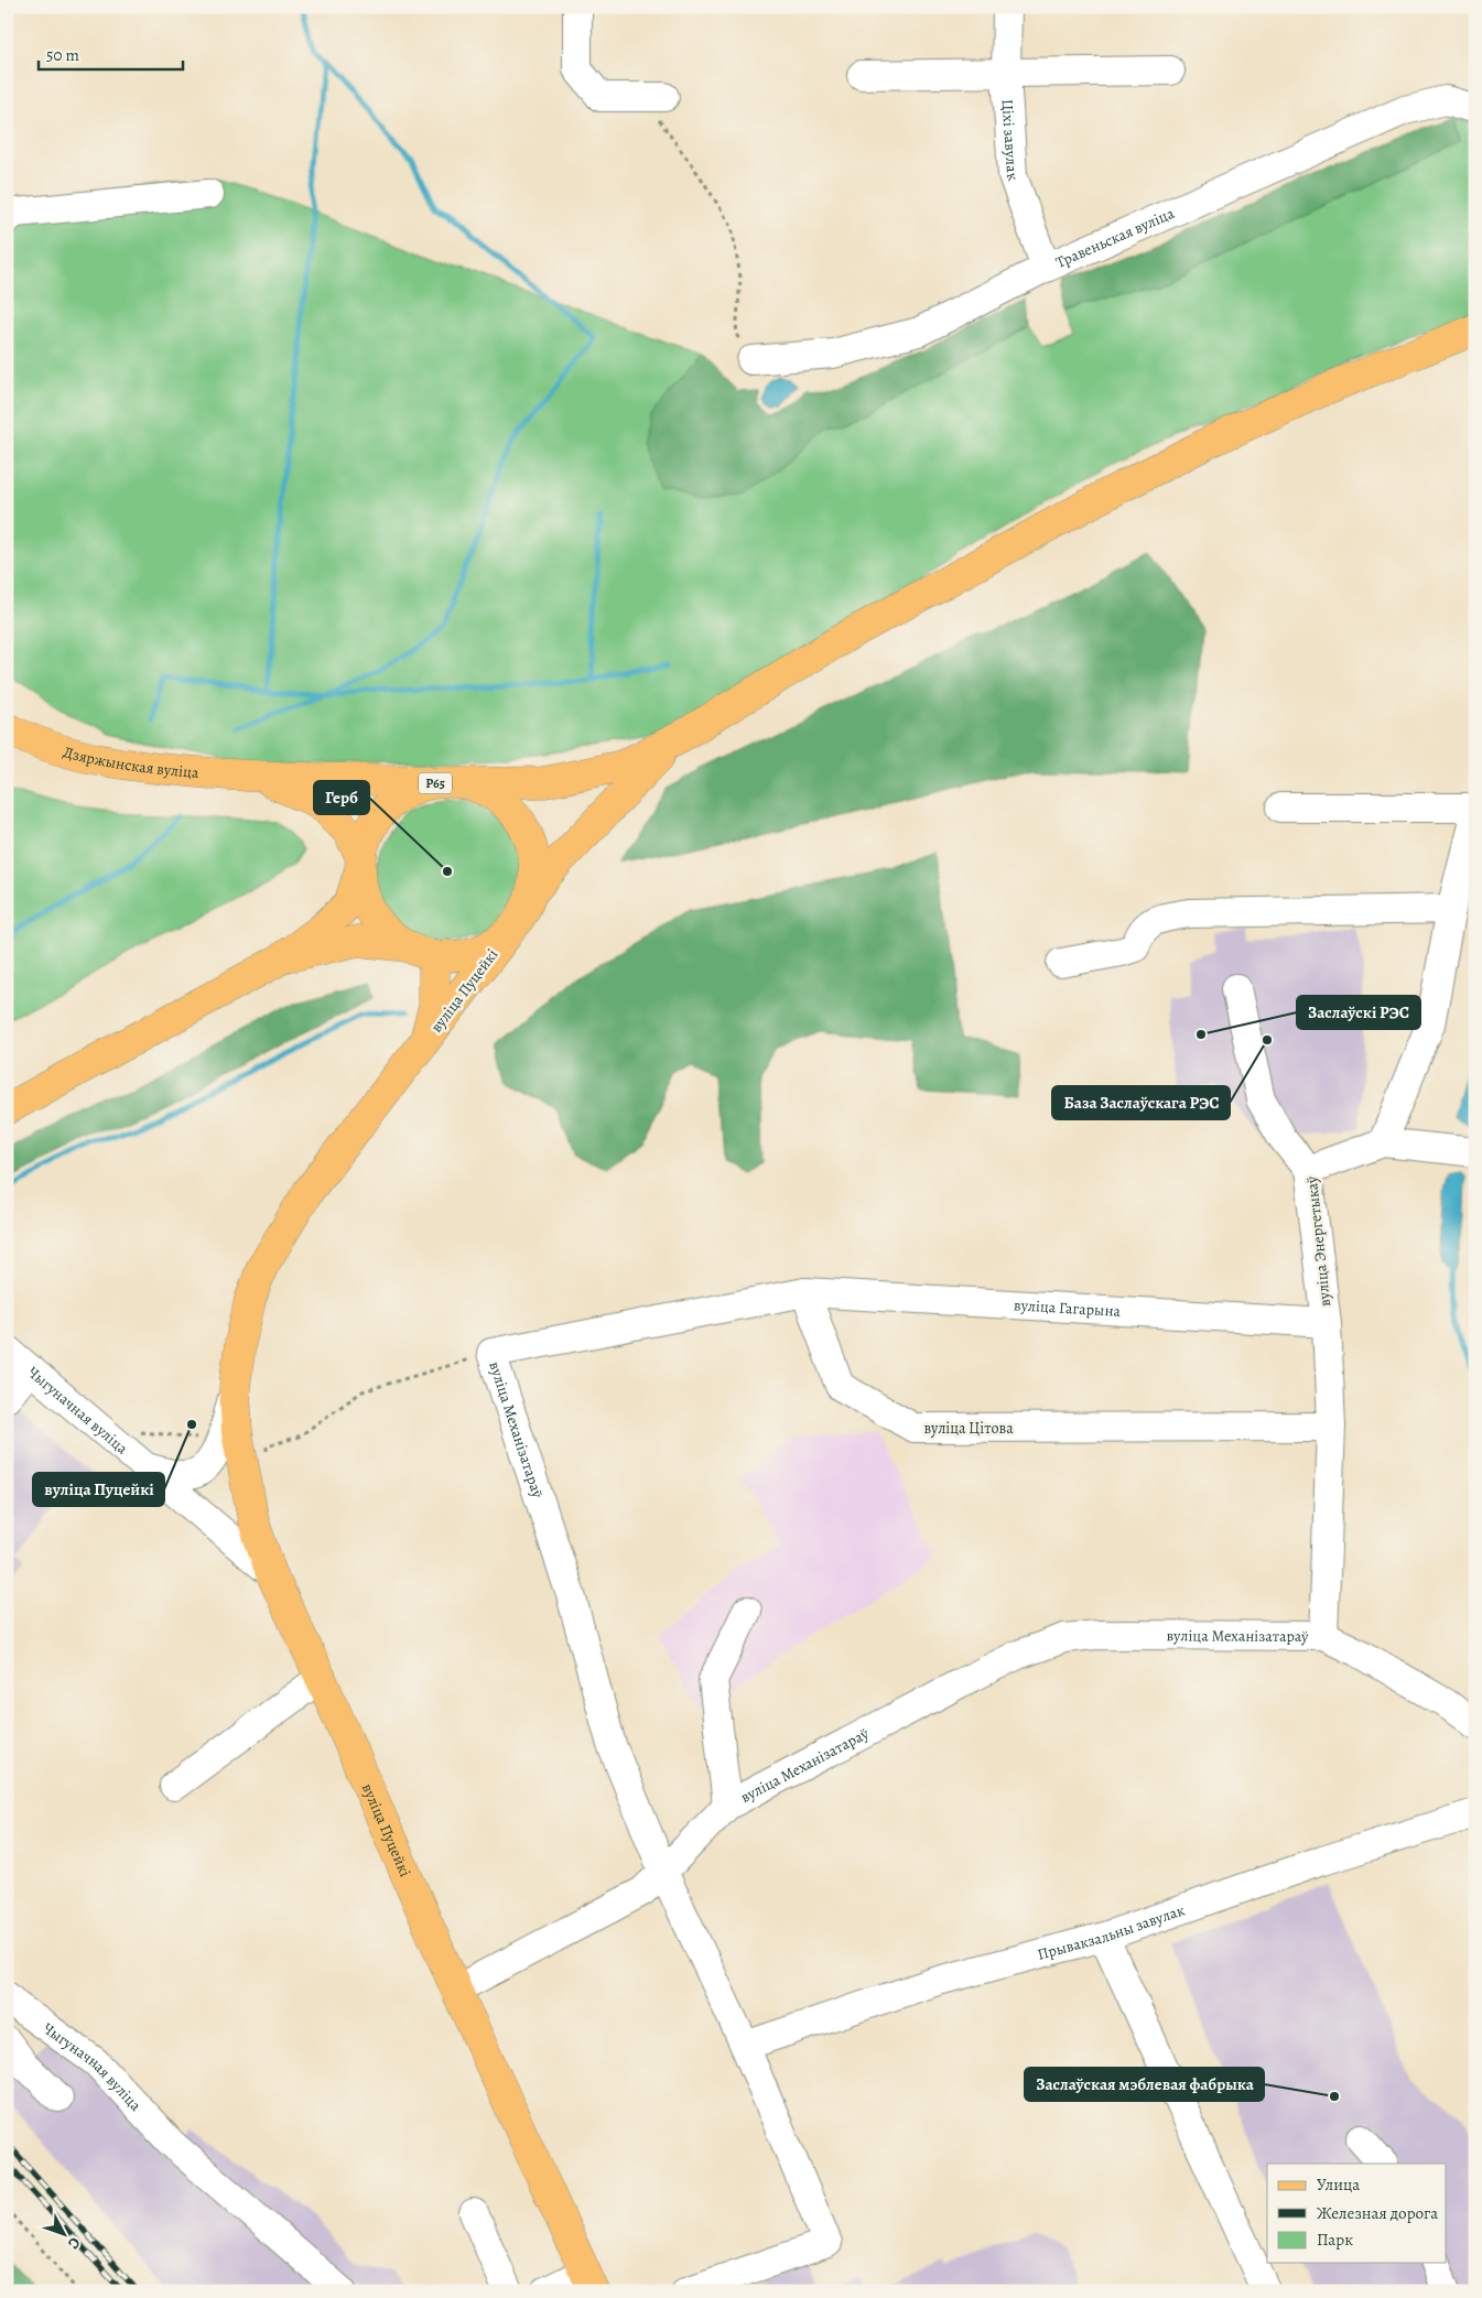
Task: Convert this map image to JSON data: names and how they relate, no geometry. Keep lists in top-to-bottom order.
{
  "streets": {
    "main road": ["Дзяржынская вуліца", "Р65", "вуліца Пуцейкі"],
    "street": [
      "Ціхі завулак",
      "Травеньская вуліца",
      "вуліца Энергетыкаў",
      "вуліца Гагарына",
      "Чыгуначная вуліца",
      "вуліца Цітова",
      "вуліца Механізатараў",
      "Прывакзальны завулак"
    ]
  },
  "crossings": [
    ["Ціхі завулак", "Травеньская вуліца"],
    ["Дзяржынская вуліца", "Р65"],
    ["Дзяржынская вуліца", "вуліца Пуцейкі"],
    ["Р65", "вуліца Пуцейкі"],
    ["вуліца Пуцейкі", "Чыгуначная вуліца"],
    ["вуліца Энергетыкаў", "вуліца Гагарына"],
    ["вуліца Энергетыкаў", "вуліца Цітова"],
    ["вуліца Энергетыкаў", "вуліца Механізатараў"],
    ["вуліца Гагарына", "вуліца Цітова"]
  ],
  "places": [
    "Герб",
    "Заслаўскі РЭС",
    "База Заслаўскага РЭС",
    "вуліца Пуцейкі",
    "Заслаўская мэблевая фабрыка"
  ],
  "legend": ["Улица", "Железная дорога", "Парк"],
  "scale_bar": "50 m",
  "north": "bottom right"
}
